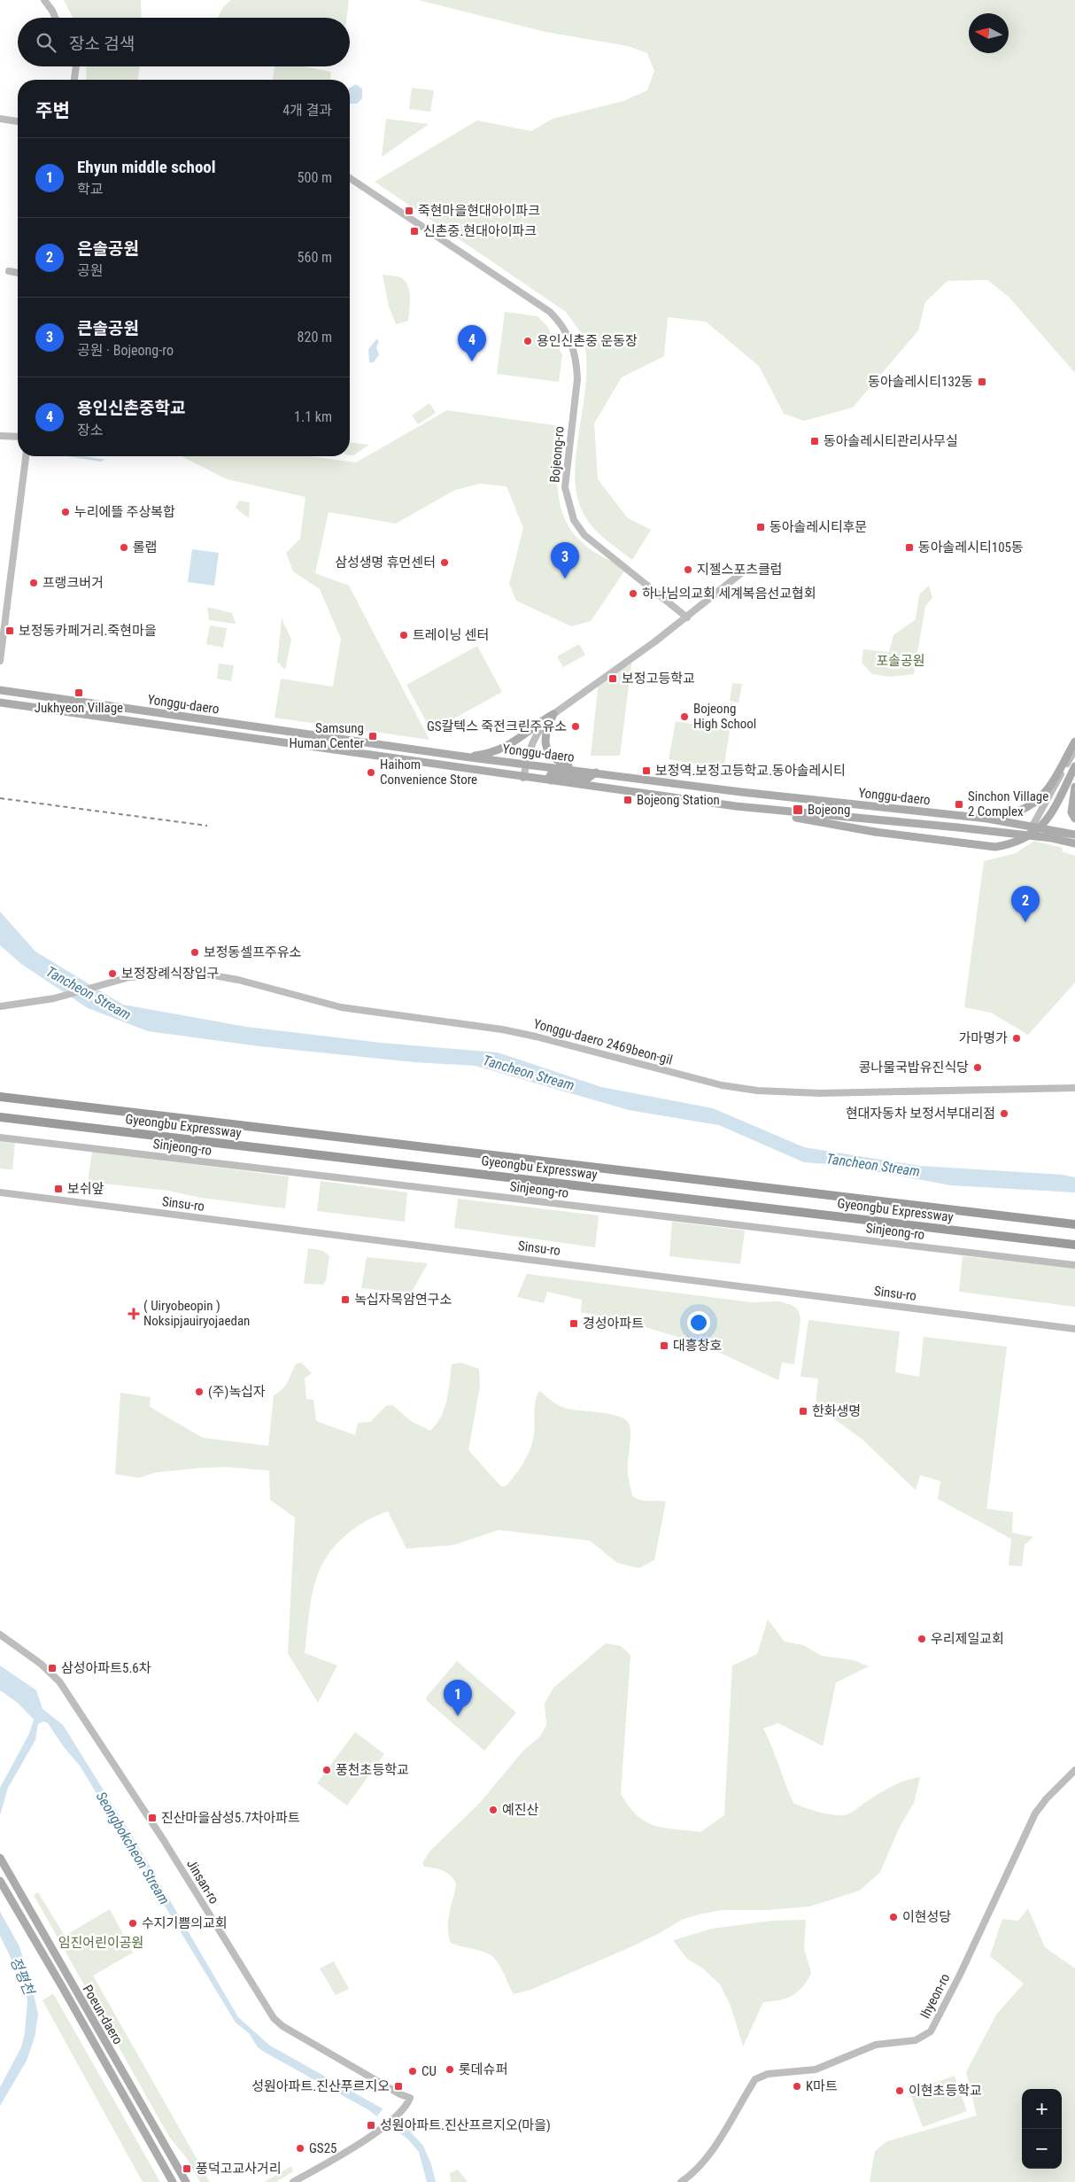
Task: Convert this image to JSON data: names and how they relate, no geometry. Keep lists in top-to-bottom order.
{
  "streets": {
    "highway": ["Gyeongbu Expressway"],
    "main road": ["Yonggu-daero", "Poeun-daero"],
    "street": [
      "Bojeong-ro",
      "Yonggu-daero 2469beon-gil",
      "Sinjeong-ro",
      "Sinsu-ro",
      "Jinsan-ro",
      "Ihyeon-ro"
    ]
  },
  "water": ["Tancheon Stream", "Seongbokcheon Stream", "정평천"],
  "parks": ["포솔공원", "임진어린이공원"],
  "places": {
    "transit": [
      "죽현마을현대아이파크",
      "신촌중.현대아이파크",
      "동아솔레시티132동",
      "동아솔레시티관리사무실",
      "동아솔레시티후문",
      "동아솔레시티105동",
      "보정동카페거리.죽현마을",
      "보정고등학교",
      "Jukhyeon Village",
      "Samsung Human Center",
      "보정역.보정고등학교.동아솔레시티",
      "Bojeong Station",
      "Sinchon Village 2 Complex",
      "Bojeong",
      "보쉬앞",
      "녹십자목암연구소",
      "경성아파트",
      "대흥창호",
      "한화생명",
      "삼성아파트5.6차",
      "진산마을삼성5.7차아파트",
      "성원아파트.진산푸르지오",
      "성원아파트.진산프르지오(마을)",
      "풍덕고교사거리"
    ],
    "other": [
      "용인신촌중 운동장",
      "누리에뜰 주상복합",
      "롤랩",
      "삼성생명 휴먼센터",
      "지젤스포츠클럽",
      "프랭크버거",
      "하나님의교회 세계복음선교협회",
      "트레이닝 센터",
      "Bojeong High School",
      "GS칼텍스 죽전크린주유소",
      "Haihom Convenience Store",
      "보정동셀프주유소",
      "보정장례식장입구",
      "가마명가",
      "콩나물국밥유진식당",
      "현대자동차 보정서부대리점",
      "(주)녹십자",
      "우리제일교회",
      "풍천초등학교",
      "예진산",
      "이현성당",
      "수지기쁨의교회",
      "롯데슈퍼",
      "CU",
      "K마트",
      "이현초등학교",
      "GS25"
    ],
    "health": ["( Uiryobeopin ) Noksipjauiryojaedan"]
  },
  "north": "left",
  "page": {
    "search": "장소 검색",
    "heading": ["주변", "4개 결과"],
    "list": [
      {
        "mark": "1",
        "name": "Ehyun middle school",
        "note": "학교",
        "value": "500 m"
      },
      {
        "mark": "2",
        "name": "은솔공원",
        "note": "공원",
        "value": "560 m"
      },
      {
        "mark": "3",
        "name": "큰솔공원",
        "note": "공원 · Bojeong-ro",
        "value": "820 m"
      },
      {
        "mark": "4",
        "name": "용인신촌중학교",
        "note": "장소",
        "value": "1.1 km"
      }
    ],
    "pins": [
      "4",
      "3",
      "2",
      "1"
    ],
    "map_buttons": ["+", "−"]
  }
}
